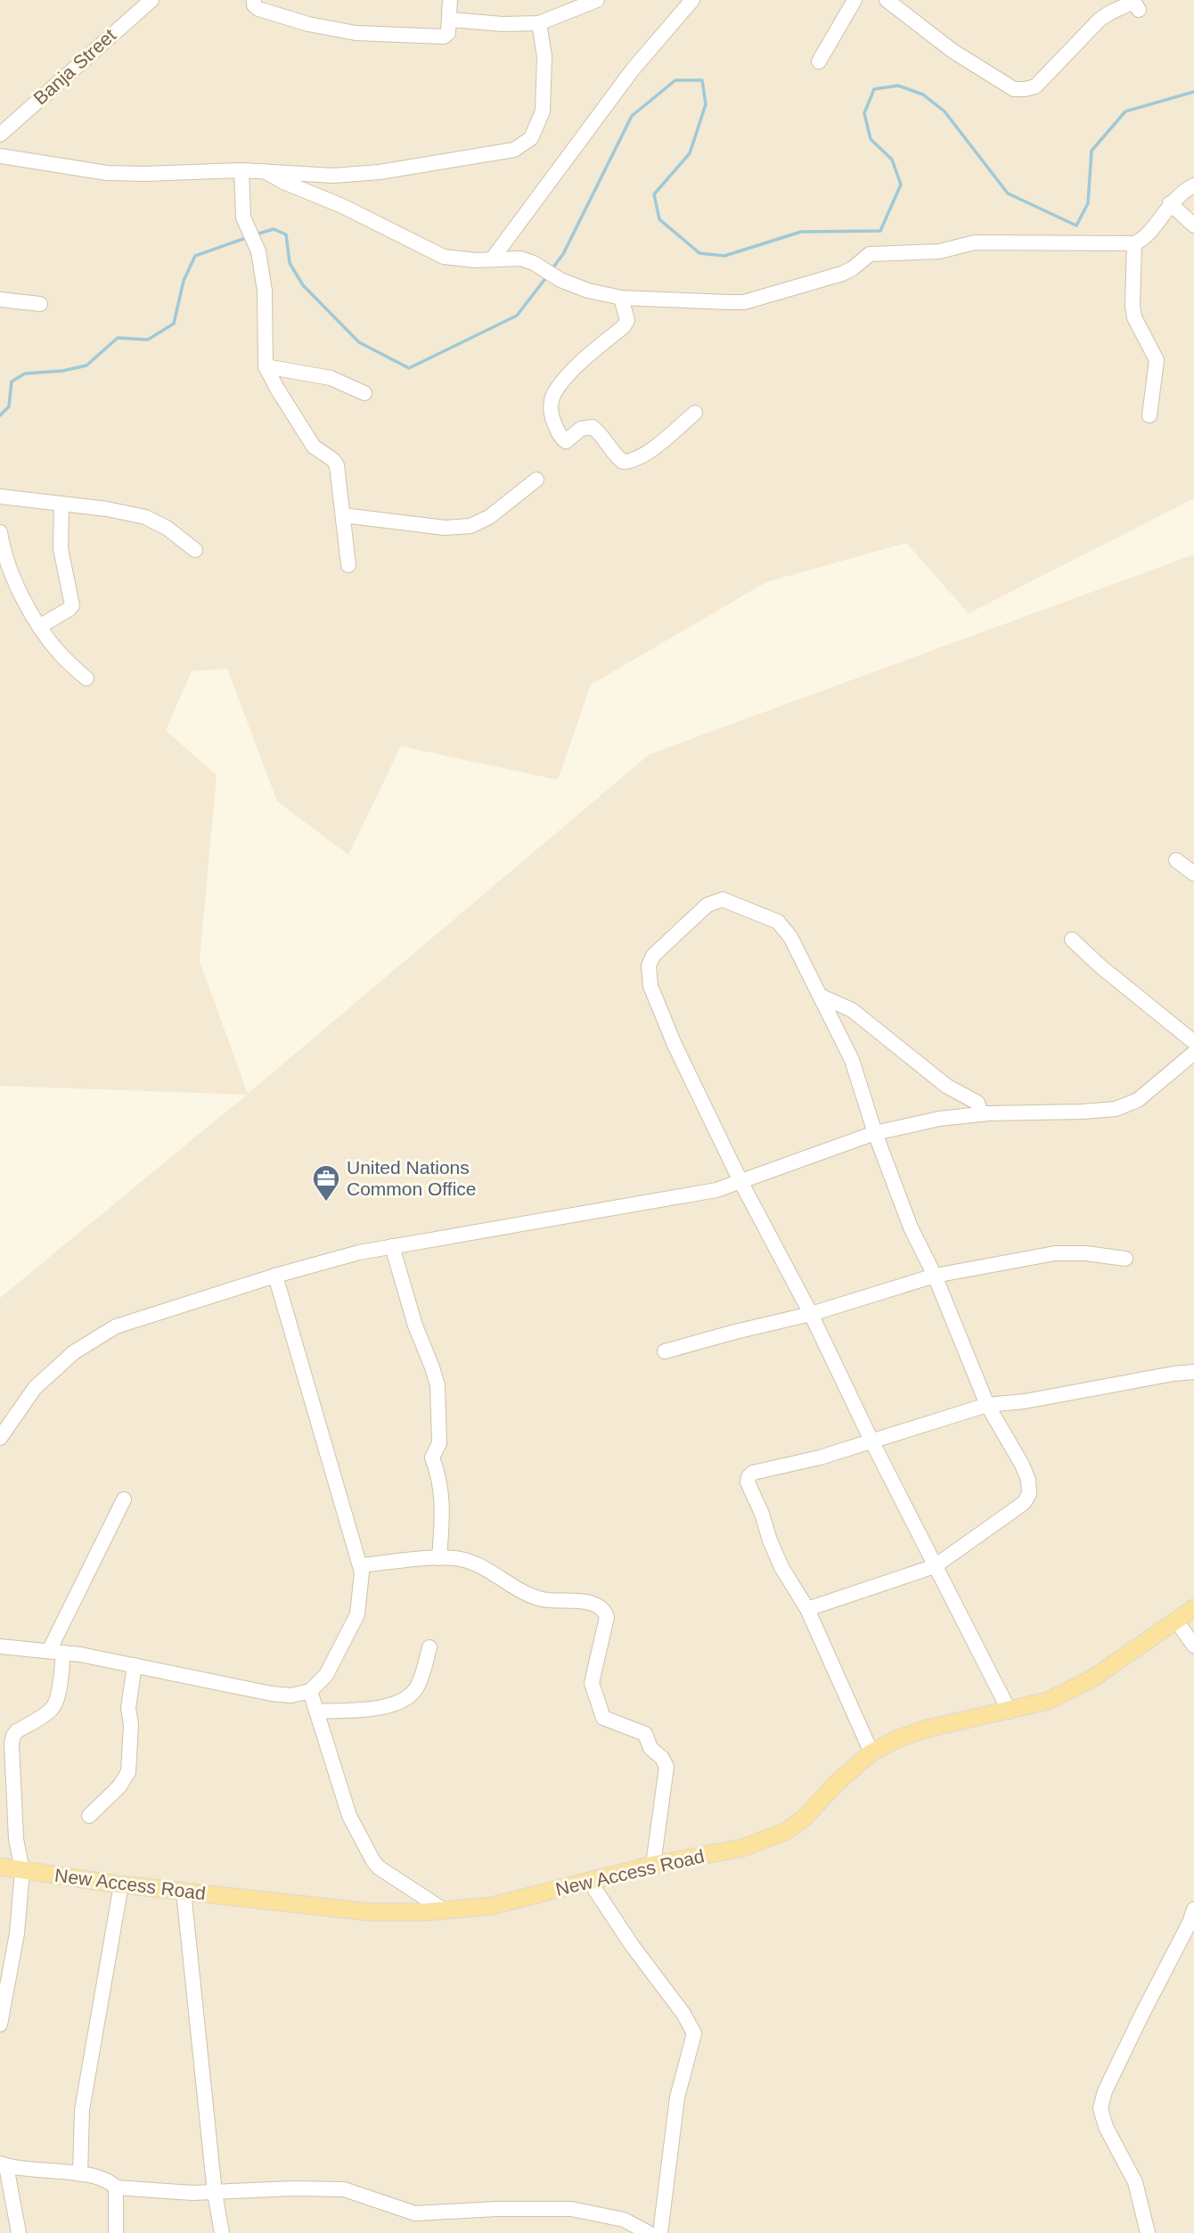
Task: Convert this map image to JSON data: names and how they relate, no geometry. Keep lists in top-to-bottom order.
{
  "streets": {
    "main road": ["New Access Road"],
    "street": ["Banja Street"]
  },
  "places": {
    "office": ["United Nations Common Office"]
  }
}
